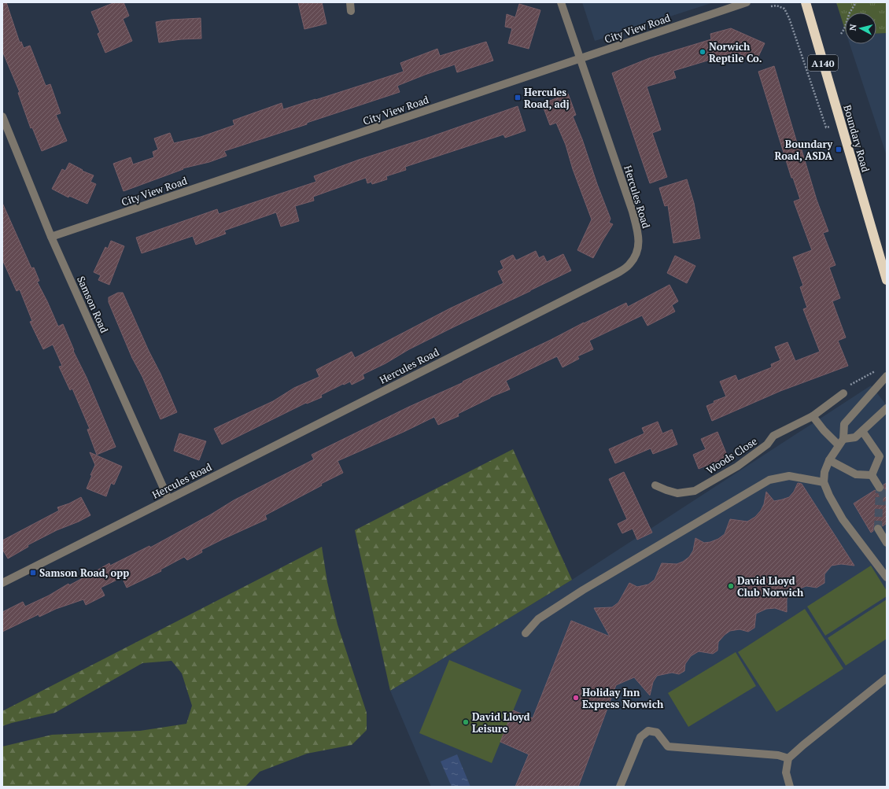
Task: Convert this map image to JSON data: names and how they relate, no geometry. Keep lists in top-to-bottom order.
{
  "streets": {
    "highway": ["A140", "Boundary Road"],
    "street": [
      "City View Road",
      "Hercules Road",
      "Samson Road",
      "Woods Close"
    ]
  },
  "crossings": [
    ["City View Road", "Hercules Road"],
    ["City View Road", "Samson Road"],
    ["Hercules Road", "Samson Road"]
  ],
  "places": {
    "other": [
      "Norwich Reptile Co.",
      "David Lloyd Club Norwich",
      "Holiday Inn Express Norwich",
      "David Lloyd Leisure"
    ],
    "transit": ["Hercules Road, adj", "Boundary Road, ASDA", "Samson Road, opp"]
  },
  "north": "left"
}
